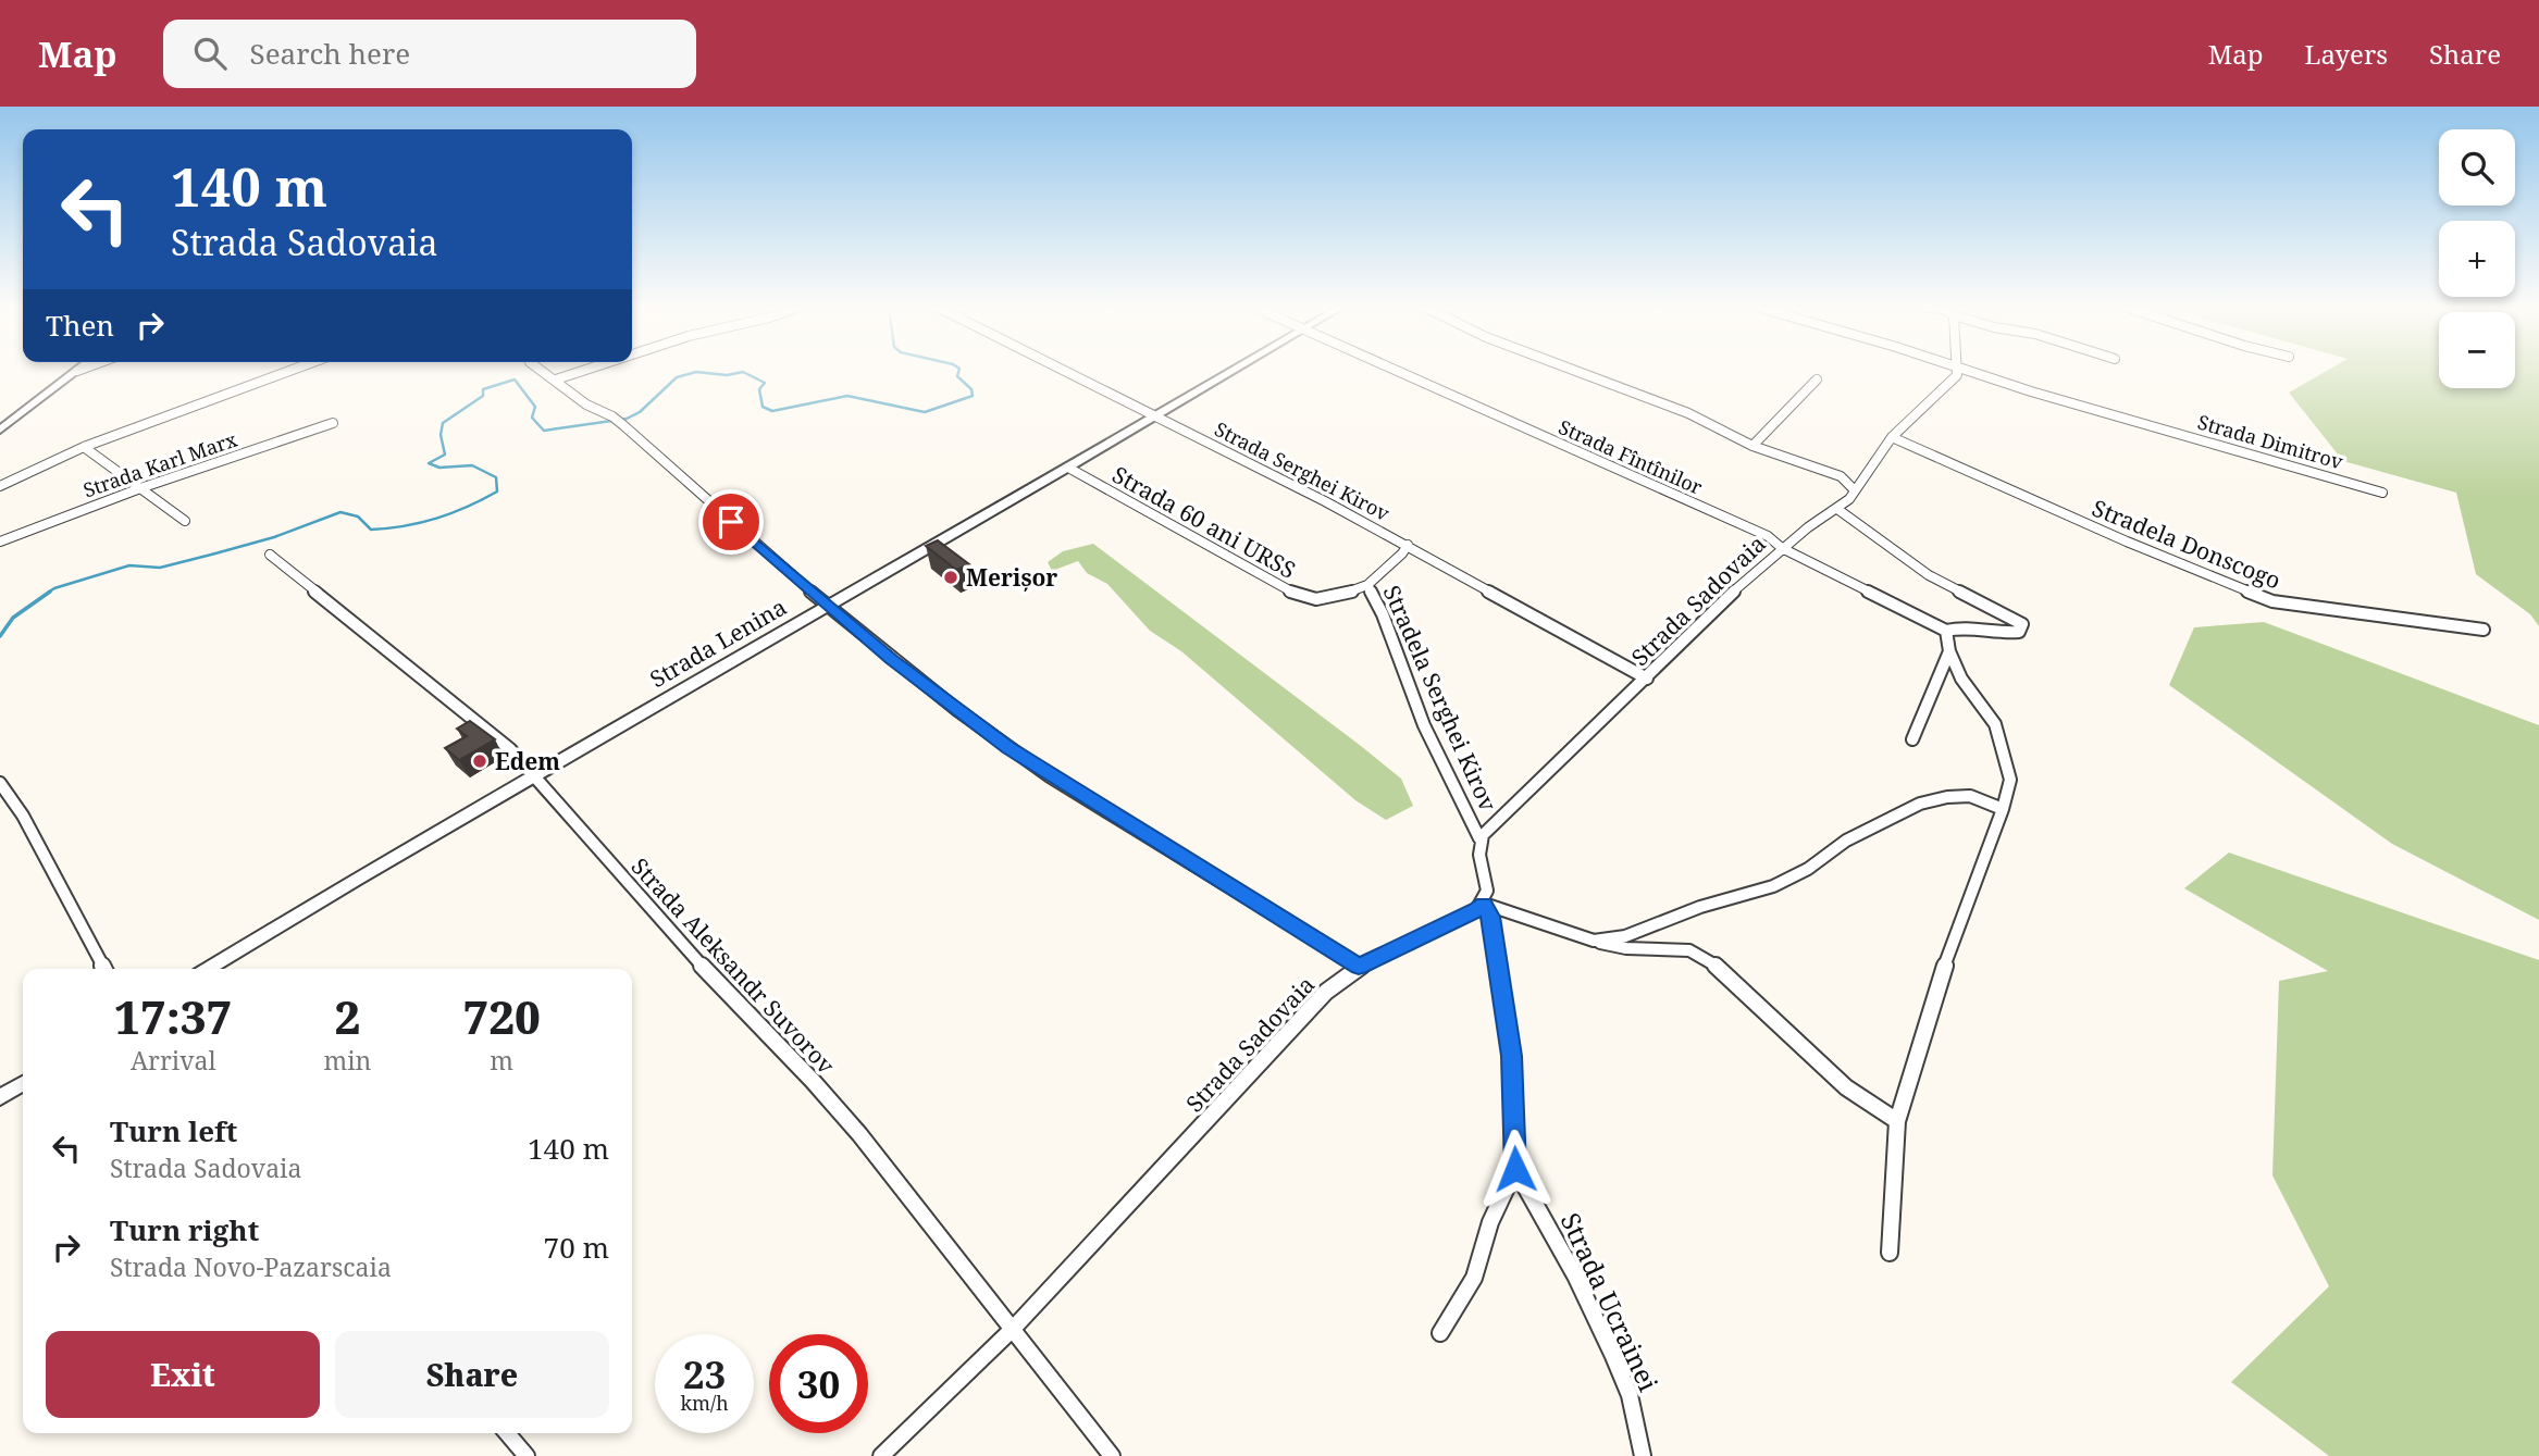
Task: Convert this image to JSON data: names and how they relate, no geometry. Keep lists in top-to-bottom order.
{
  "streets": {
    "street": [
      "Strada Dimitrov",
      "Strada Fîntînilor",
      "Strada Karl Marx",
      "Strada Serghei Kirov",
      "Strada 60 ani URSS",
      "Stradela Donscogo",
      "Strada Sadovaia",
      "Strada Lenina",
      "Stradela Serghei Kirov",
      "Strada Aleksandr Suvorov",
      "Strada Ucrainei"
    ]
  },
  "crossings": [
    ["Strada Fîntînilor", "Strada Sadovaia"],
    ["Strada Serghei Kirov", "Strada Sadovaia"],
    ["Strada Serghei Kirov", "Strada Lenina"],
    ["Strada Serghei Kirov", "Stradela Serghei Kirov"],
    ["Strada 60 ani URSS", "Strada Lenina"],
    ["Strada 60 ani URSS", "Stradela Serghei Kirov"],
    ["Stradela Donscogo", "Strada Sadovaia"],
    ["Strada Sadovaia", "Stradela Serghei Kirov"],
    ["Strada Sadovaia", "Strada Aleksandr Suvorov"],
    ["Strada Sadovaia", "Strada Ucrainei"],
    ["Strada Lenina", "Strada Aleksandr Suvorov"]
  ],
  "places": ["Merișor", "Edem"],
  "page": {
    "header": "Map",
    "search": "Search here",
    "nav": ["Map", "Layers", "Share"],
    "map_buttons": ["+", "−"],
    "turn": ["140 m", "Strada Sadovaia"],
    "then": "Then",
    "eta": [
      "17:37",
      "Arrival",
      "2",
      "min",
      "720",
      "m"
    ],
    "list": [
      {
        "name": "Turn left",
        "note": "Strada Sadovaia",
        "value": "140 m"
      },
      {
        "name": "Turn right",
        "note": "Strada Novo-Pazarscaia",
        "value": "70 m"
      }
    ],
    "buttons": ["Exit", "Share"],
    "speed": "23 km/h",
    "limit": "30"
  }
}
